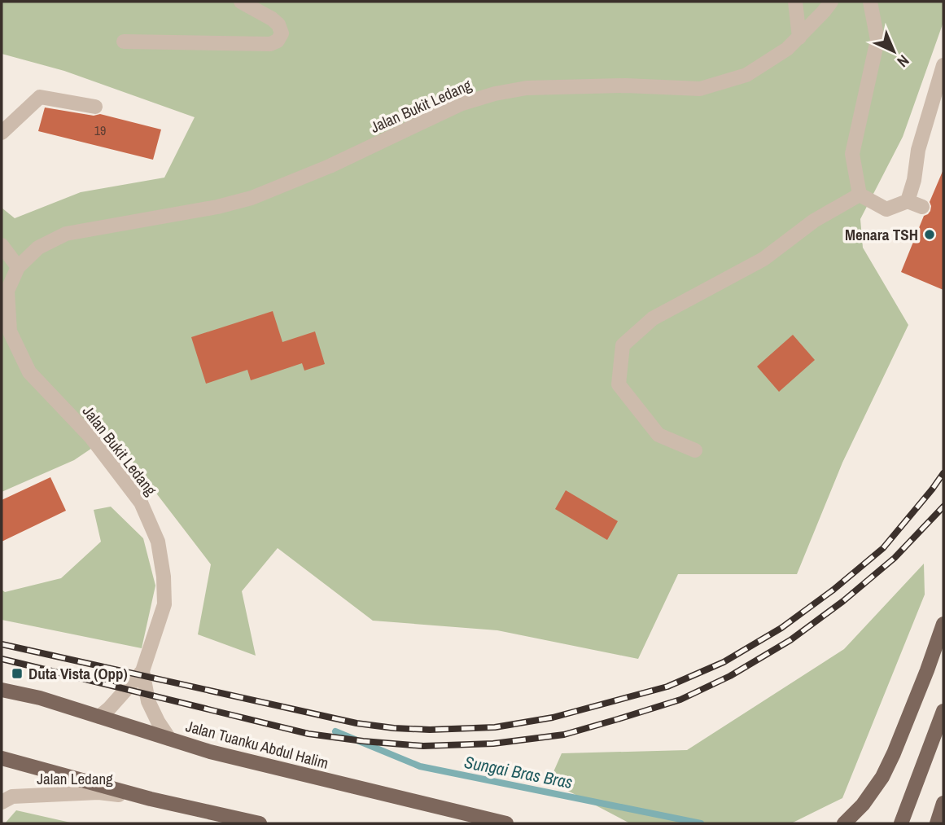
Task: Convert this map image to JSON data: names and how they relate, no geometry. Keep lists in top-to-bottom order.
{
  "streets": {
    "main road": ["Jalan Tuanku Abdul Halim"],
    "street": ["Jalan Bukit Ledang", "Jalan Ledang"]
  },
  "crossings": [
    ["Jalan Bukit Ledang", "Jalan Tuanku Abdul Halim"]
  ],
  "water": ["Sungai Bras Bras"],
  "places": {
    "other": ["Menara TSH"],
    "transit": ["Duta Vista (Opp)"]
  },
  "house_numbers": ["19"],
  "north": "bottom right"
}
